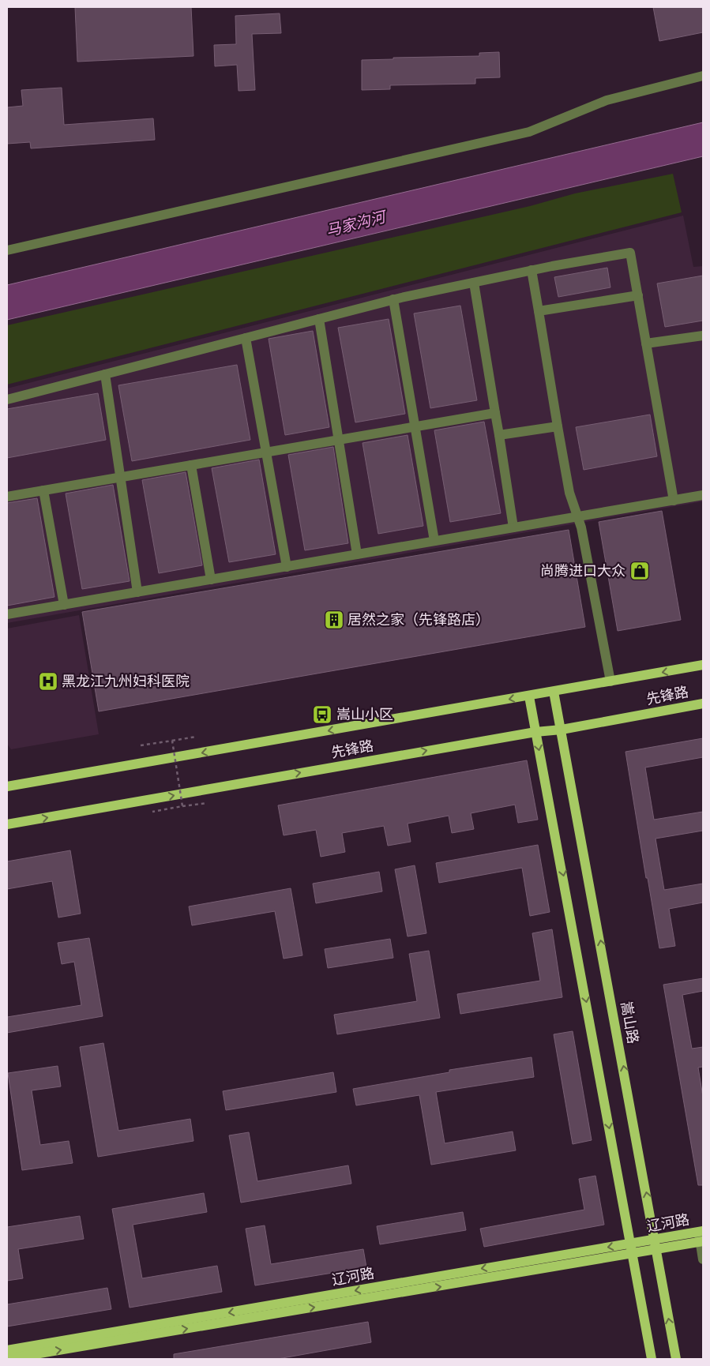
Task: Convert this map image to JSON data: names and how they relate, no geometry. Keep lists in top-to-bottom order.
{
  "streets": {
    "main road": ["先锋路", "嵩山路", "辽河路"]
  },
  "crossings": [
    ["先锋路", "嵩山路"],
    ["嵩山路", "辽河路"]
  ],
  "water": ["马家沟河"],
  "places": {
    "shop": ["尚腾进口大众"],
    "building": ["居然之家（先锋路店）"],
    "hospital": ["黑龙江九州妇科医院"],
    "bus stop": ["嵩山小区"]
  }
}
